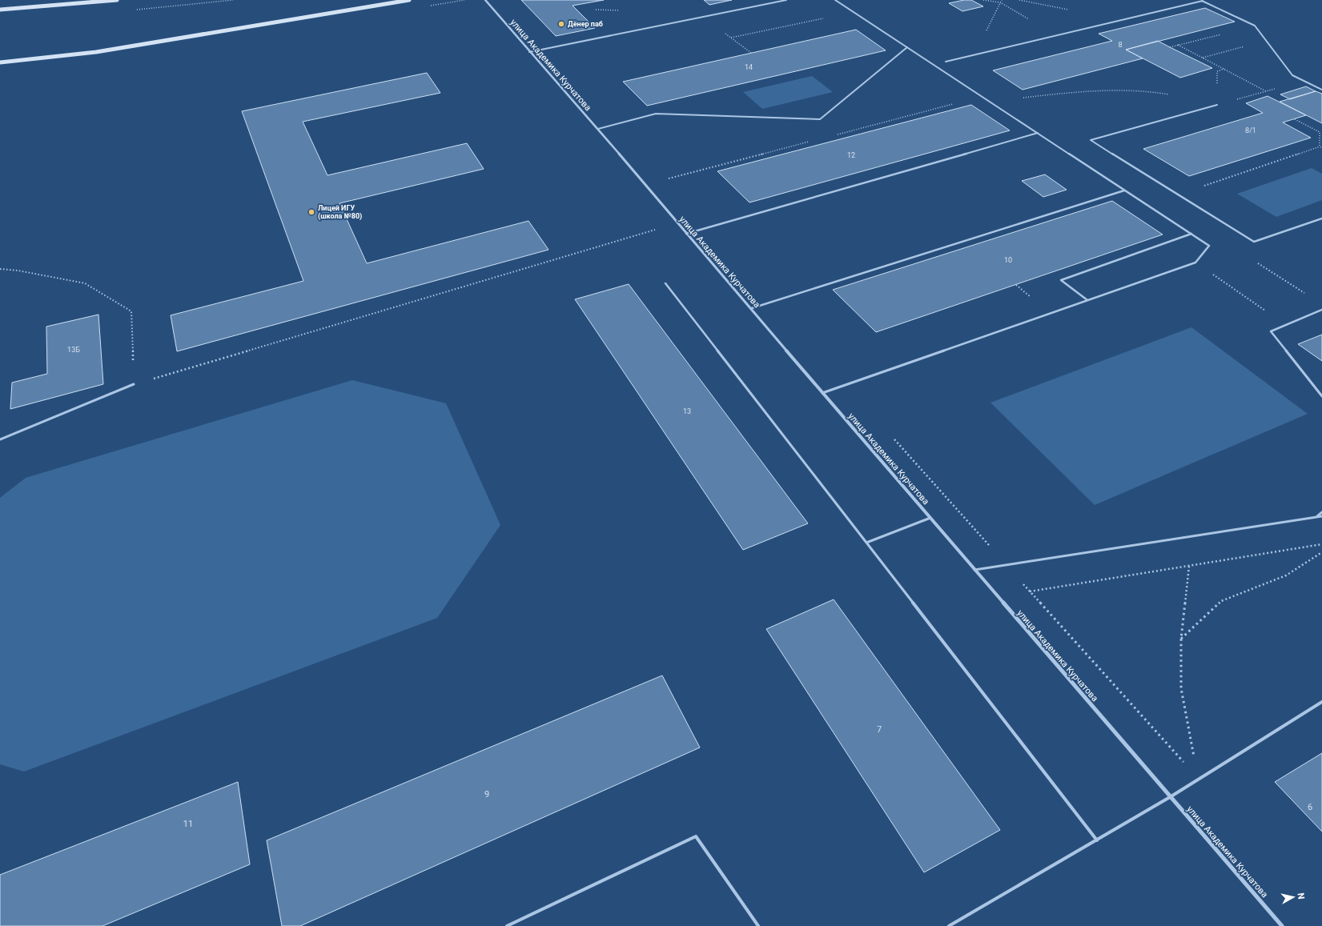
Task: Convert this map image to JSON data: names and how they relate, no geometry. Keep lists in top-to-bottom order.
{
  "streets": {
    "street": ["улица Академика Курчатова"]
  },
  "places": ["Дёнер паб", "Лицей ИГУ (школа №80)"],
  "house_numbers": [
    "8",
    "14",
    "8/1",
    "12",
    "10",
    "13Б",
    "13",
    "7",
    "9",
    "6",
    "11"
  ],
  "north": "right"
}
